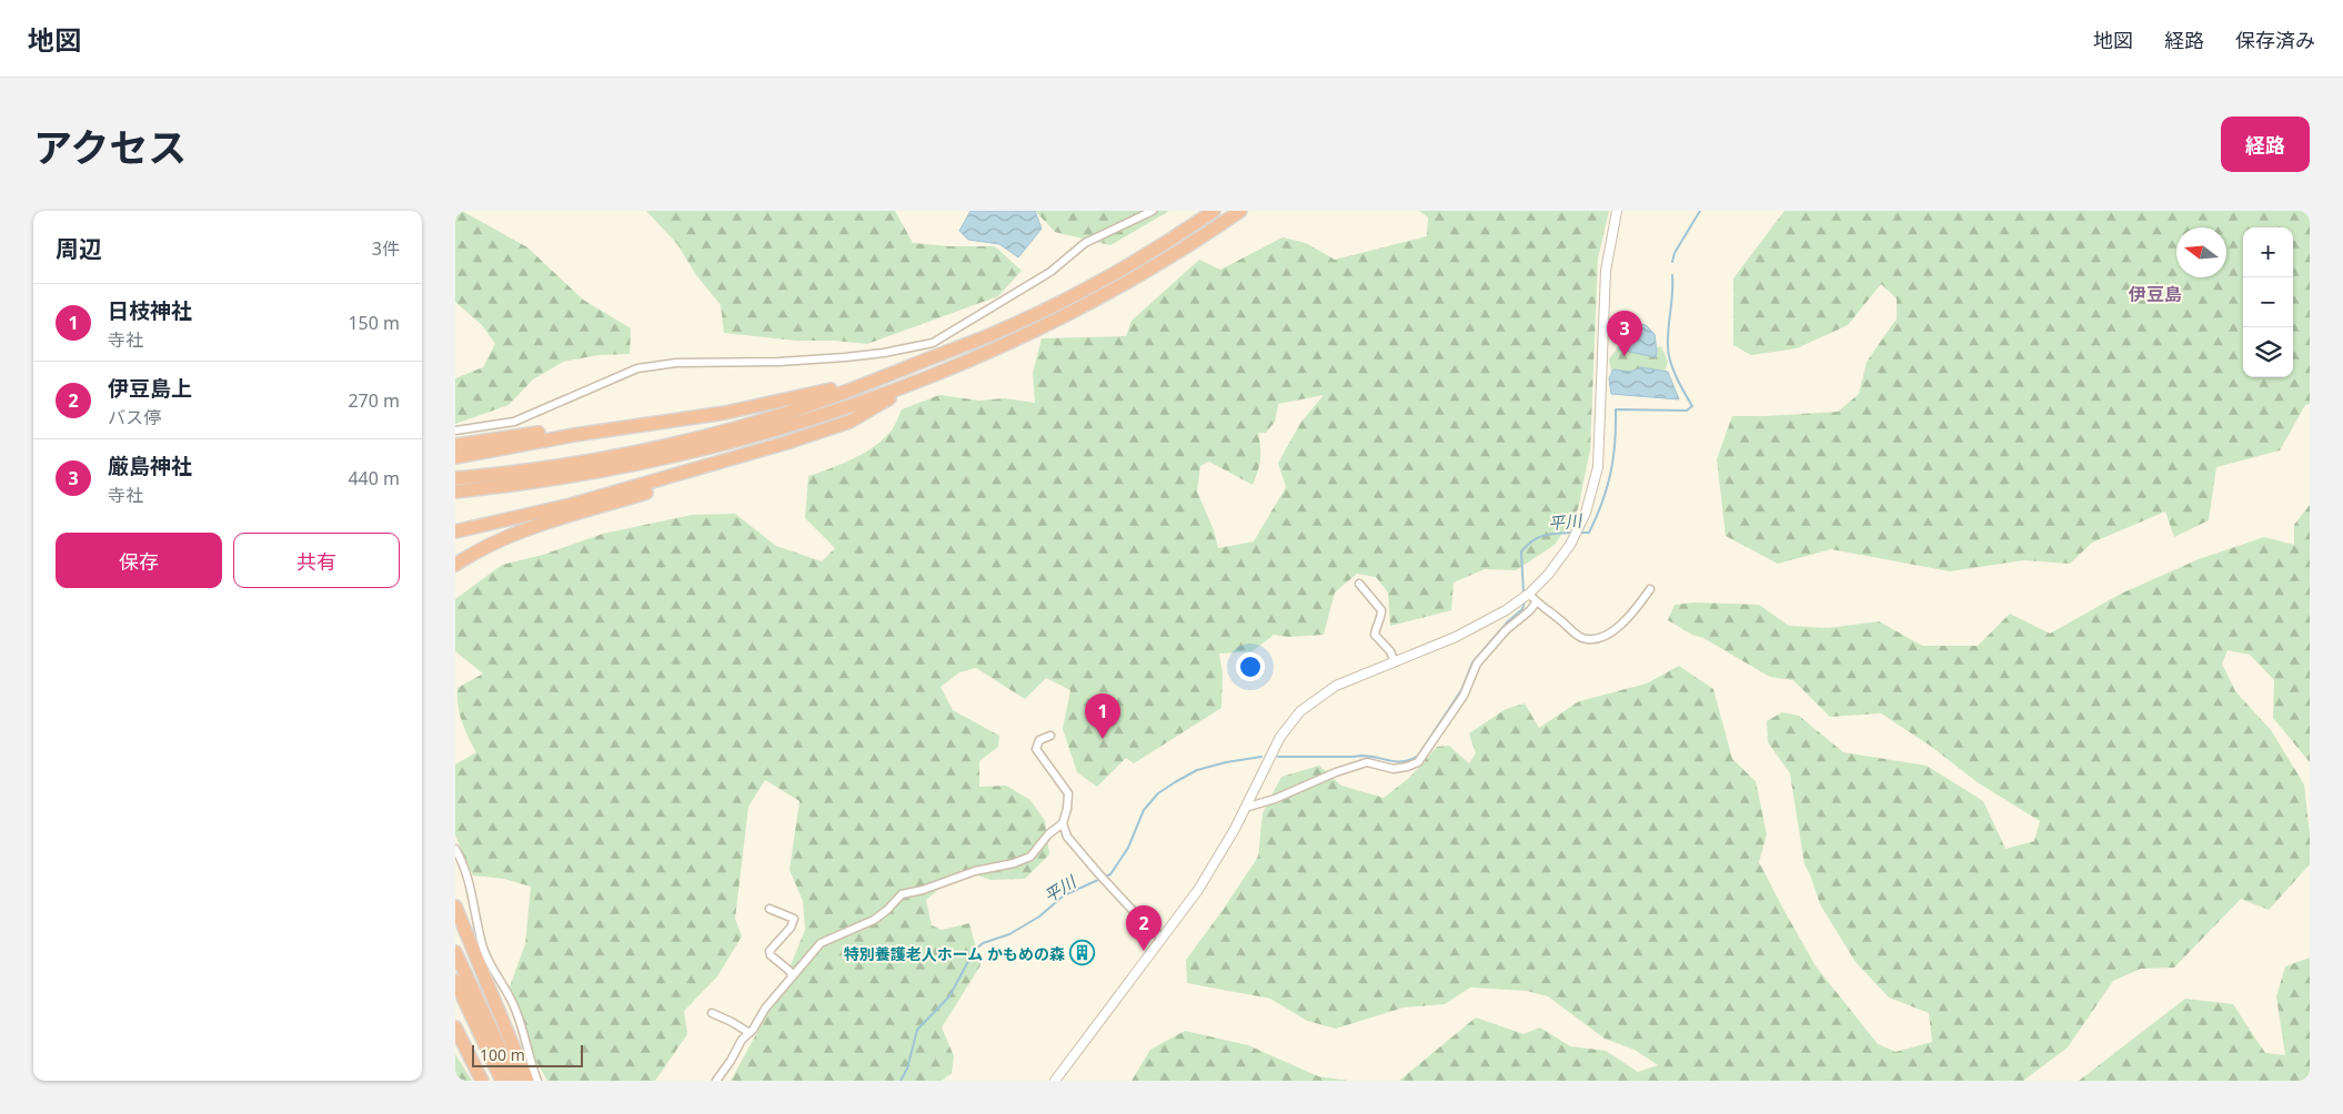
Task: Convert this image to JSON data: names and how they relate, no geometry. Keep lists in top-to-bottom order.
{
  "districts": ["伊豆島"],
  "water": ["平川"],
  "places": {
    "building": ["特別養護老人ホーム かもめの森"]
  },
  "scale_bar": "100 m",
  "north": "left",
  "page": {
    "header": "地図",
    "nav": ["地図", "経路", "保存済み"],
    "title": "アクセス",
    "buttons": [
      "経路",
      ["保存", "共有"]
    ],
    "heading": ["周辺", "3件"],
    "map_buttons": ["+", "−"],
    "list": [
      {
        "mark": "1",
        "name": "日枝神社",
        "note": "寺社",
        "value": "150 m"
      },
      {
        "mark": "2",
        "name": "伊豆島上",
        "note": "バス停",
        "value": "270 m"
      },
      {
        "mark": "3",
        "name": "厳島神社",
        "note": "寺社",
        "value": "440 m"
      }
    ],
    "pins": ["3", "1", "2"],
    "scale": "100 m"
  }
}
